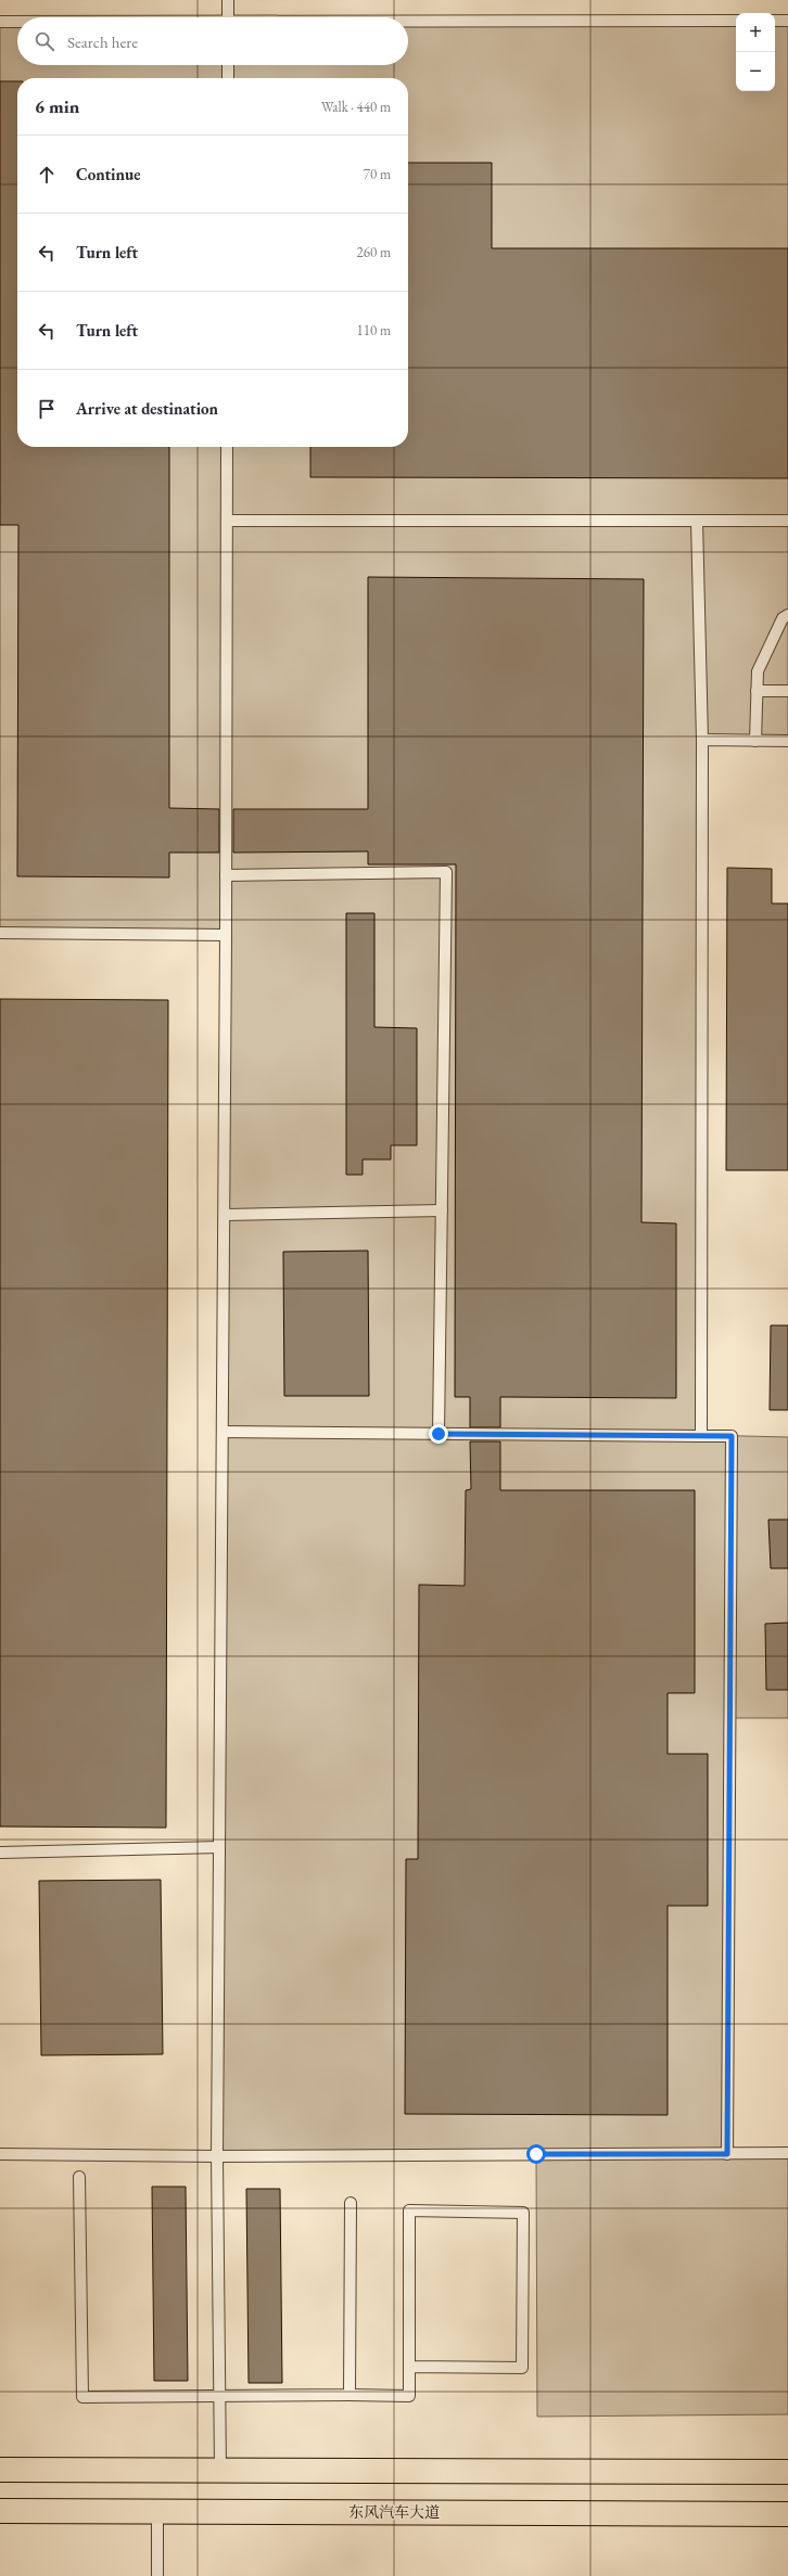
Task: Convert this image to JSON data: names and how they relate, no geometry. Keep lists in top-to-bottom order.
{
  "streets": {
    "main road": ["东风汽车大道"]
  },
  "page": {
    "map_buttons": ["+", "−"],
    "search": "Search here",
    "heading": ["6 min", "Walk · 440 m"],
    "list": [
      ["Continue", "70 m"],
      ["Turn left", "260 m"],
      ["Turn left", "110 m"],
      "Arrive at destination"
    ]
  }
}
